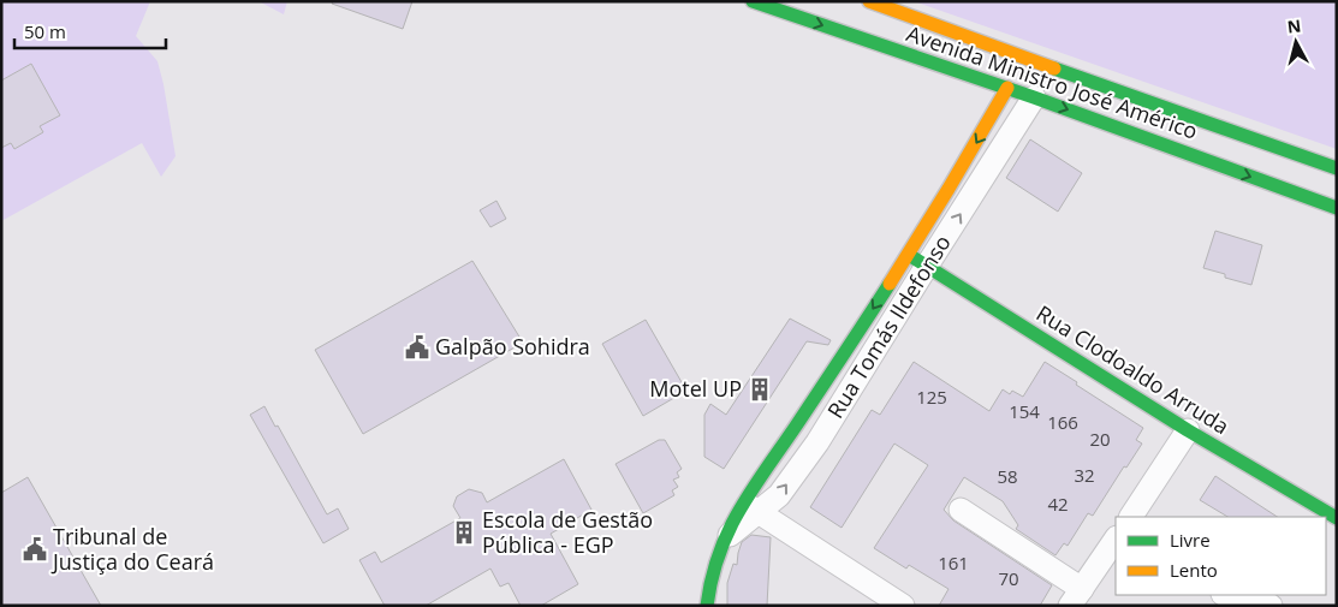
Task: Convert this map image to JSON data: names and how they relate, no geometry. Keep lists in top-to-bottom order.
{
  "streets": {
    "main road": ["Avenida Ministro José Américo", "Rua Tomás Ildefonso", "Rua Clodoaldo Arruda"]
  },
  "crossings": [
    ["Avenida Ministro José Américo", "Rua Tomás Ildefonso"],
    ["Rua Tomás Ildefonso", "Rua Clodoaldo Arruda"]
  ],
  "places": {
    "public building": ["Galpão Sohidra", "Tribunal de Justiça do Ceará"],
    "building": ["Motel UP", "Escola de Gestão Pública - EGP"]
  },
  "house_numbers": [
    "125",
    "154",
    "166",
    "20",
    "32",
    "58",
    "42",
    "161",
    "70"
  ],
  "legend": ["Livre", "Lento"],
  "scale_bar": "50 m",
  "north": "top"
}
